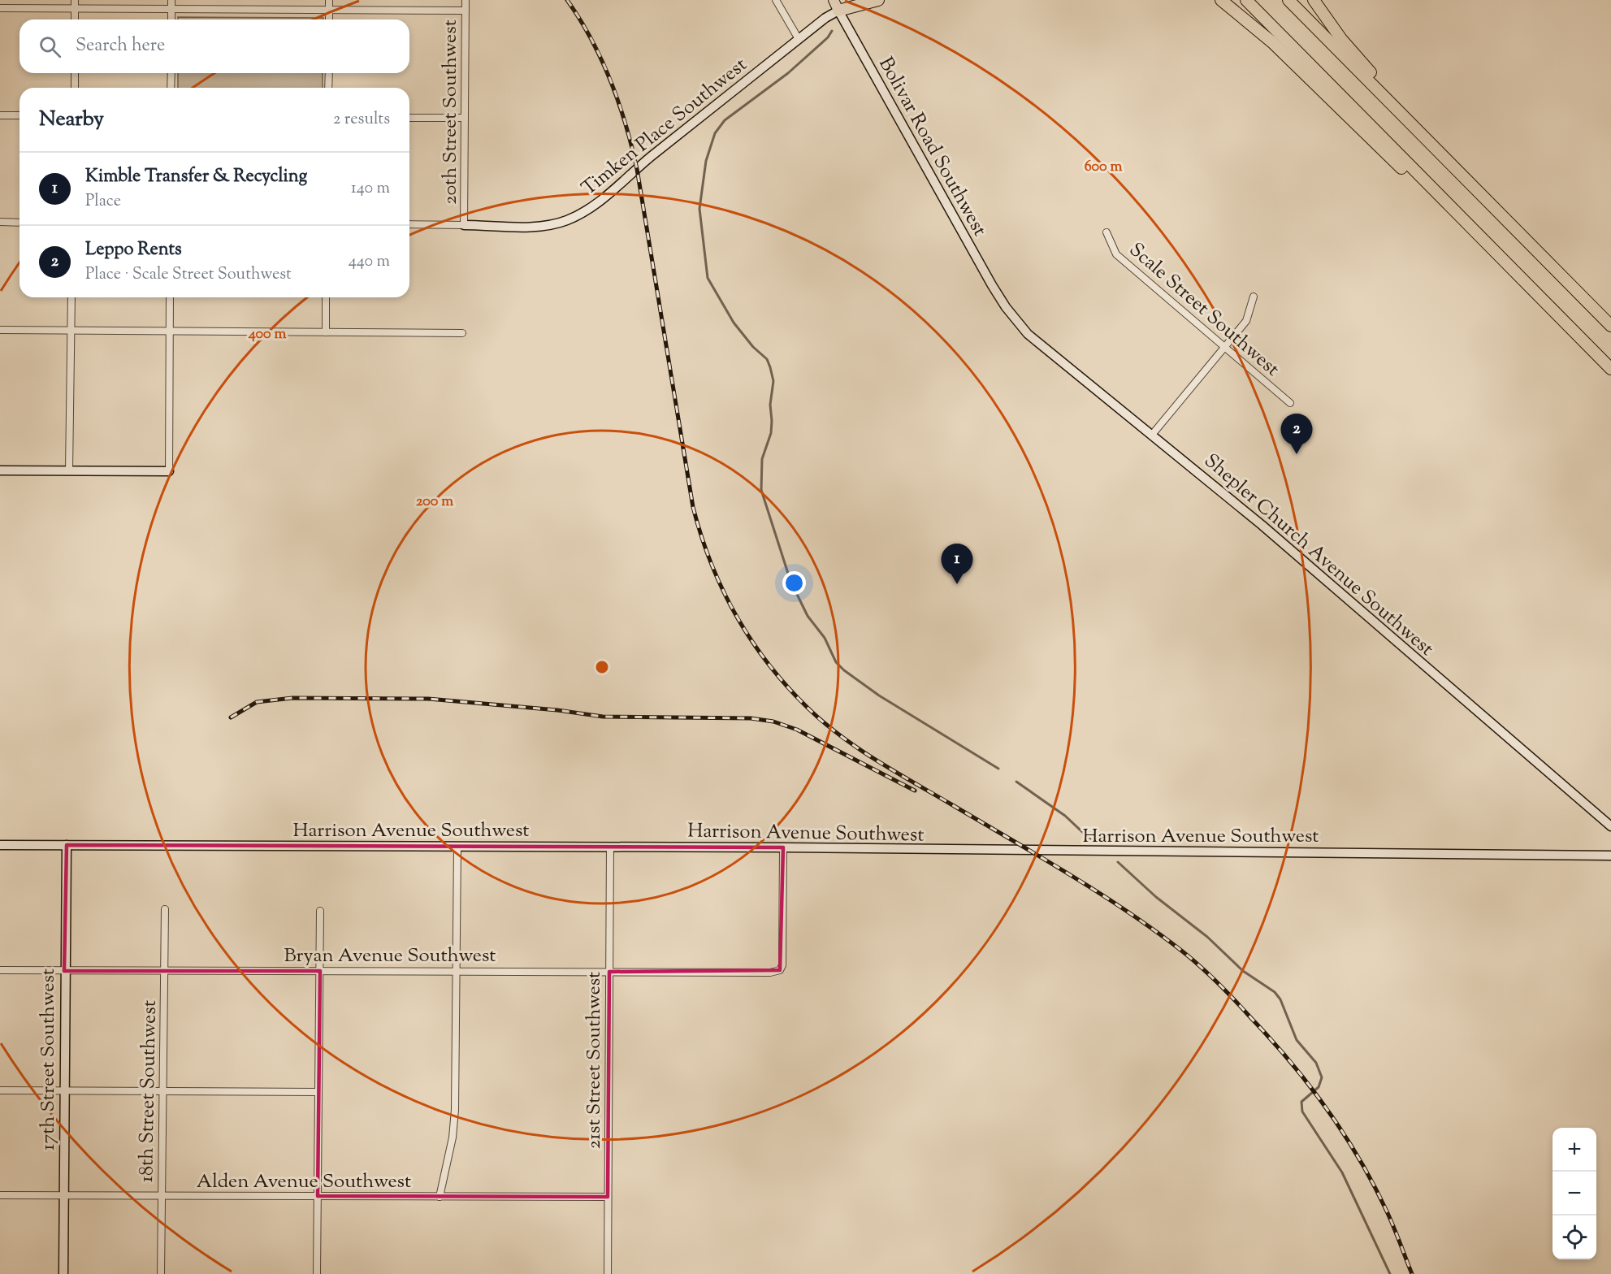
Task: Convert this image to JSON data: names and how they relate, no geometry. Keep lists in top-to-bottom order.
{
  "streets": {
    "main road": ["Bolivar Road Southwest"],
    "street": [
      "20th Street Southwest",
      "Timken Place Southwest",
      "Scale Street Southwest",
      "Shepler Church Avenue Southwest",
      "Harrison Avenue Southwest",
      "Bryan Avenue Southwest",
      "17th Street Southwest",
      "21st Street Southwest",
      "18th Street Southwest",
      "Alden Avenue Southwest"
    ]
  },
  "crossings": [
    ["20th Street Southwest", "Timken Place Southwest"],
    ["Timken Place Southwest", "Bolivar Road Southwest"],
    ["Bolivar Road Southwest", "Shepler Church Avenue Southwest"],
    ["Harrison Avenue Southwest", "Bryan Avenue Southwest"],
    ["Harrison Avenue Southwest", "17th Street Southwest"],
    ["Harrison Avenue Southwest", "21st Street Southwest"],
    ["Bryan Avenue Southwest", "17th Street Southwest"],
    ["Bryan Avenue Southwest", "21st Street Southwest"],
    ["Bryan Avenue Southwest", "18th Street Southwest"],
    ["17th Street Southwest", "Alden Avenue Southwest"],
    ["21st Street Southwest", "Alden Avenue Southwest"],
    ["18th Street Southwest", "Alden Avenue Southwest"]
  ],
  "page": {
    "search": "Search here",
    "heading": ["Nearby", "2 results"],
    "list": [
      {
        "mark": "1",
        "name": "Kimble Transfer & Recycling",
        "note": "Place",
        "value": "140 m"
      },
      {
        "mark": "2",
        "name": "Leppo Rents",
        "note": "Place · Scale Street Southwest",
        "value": "440 m"
      }
    ],
    "pins": ["2", "1"],
    "map_buttons": ["+", "−"]
  },
  "rings": ["600 m", "400 m", "200 m"]
}
